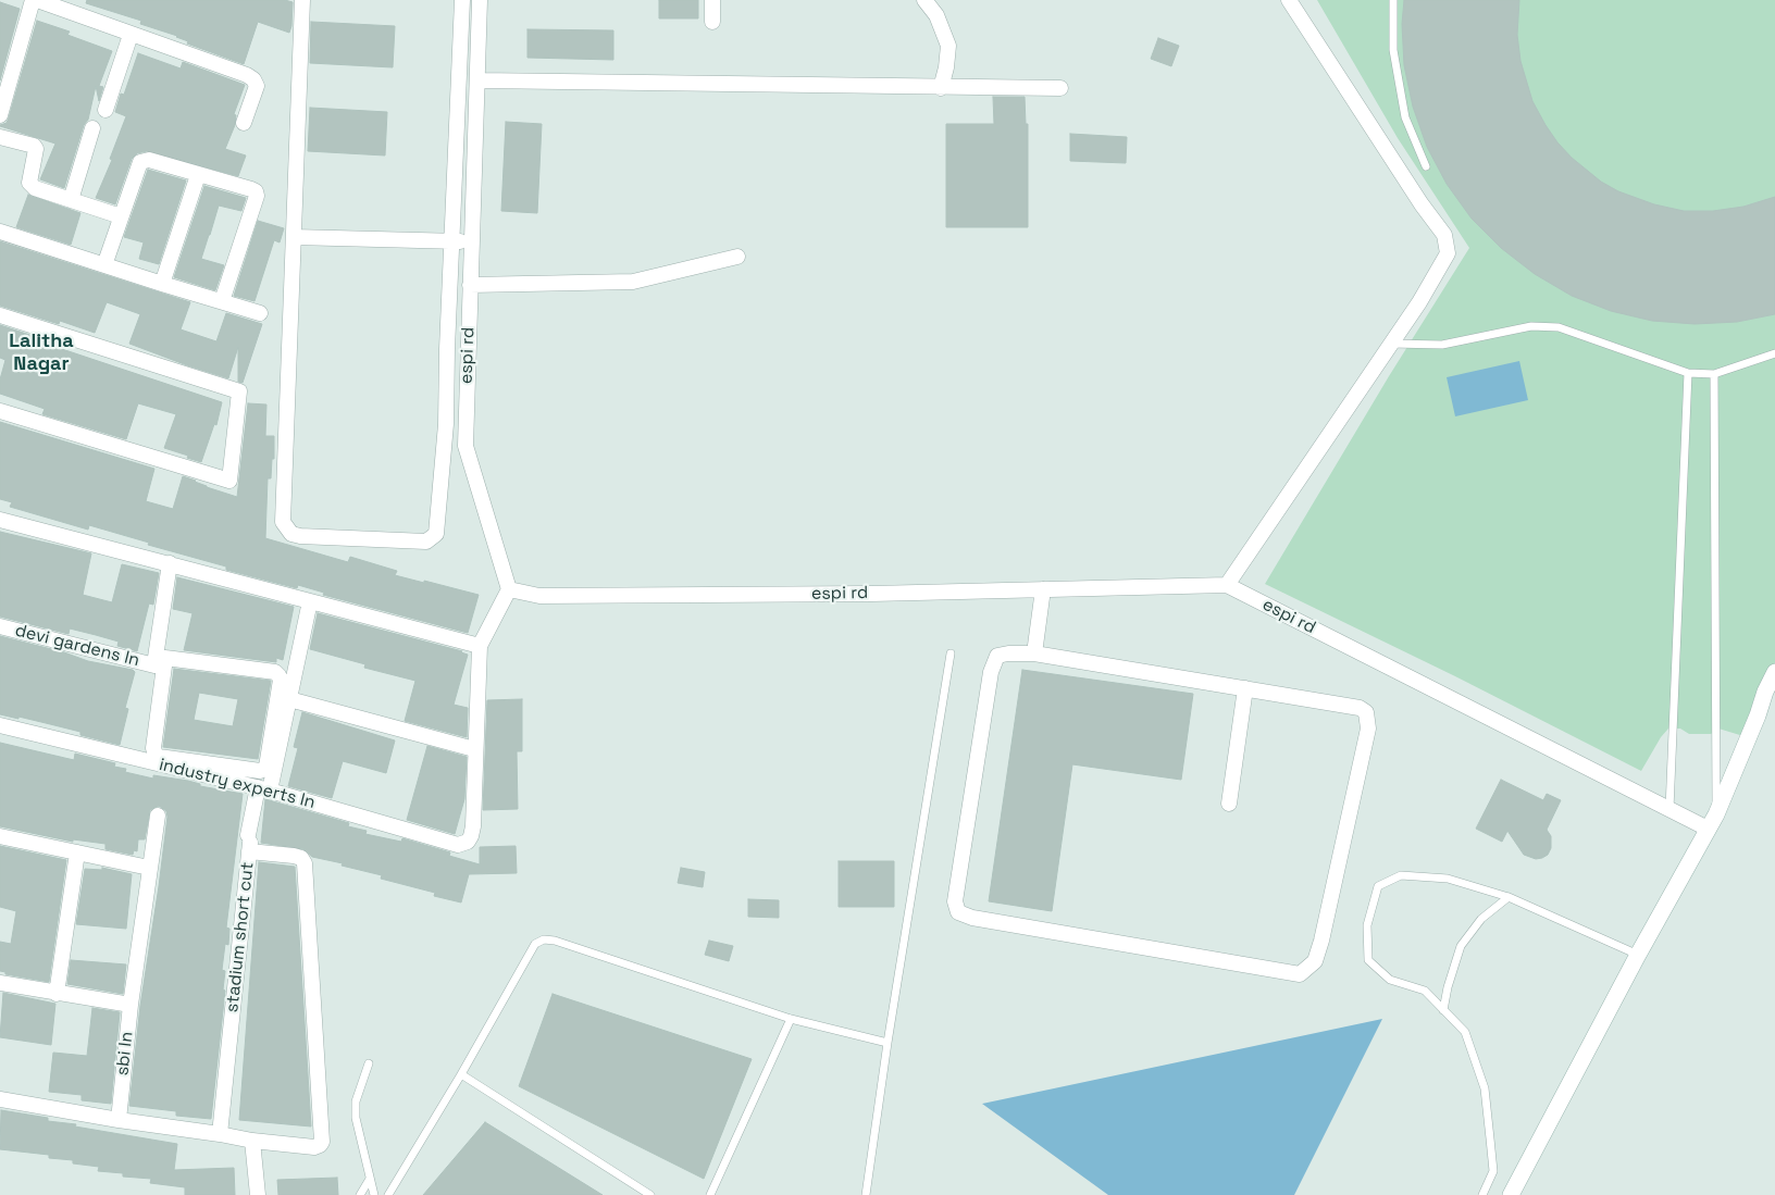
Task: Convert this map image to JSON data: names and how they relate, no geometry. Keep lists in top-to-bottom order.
{
  "streets": {
    "street": [
      "espi rd",
      "devi gardens ln",
      "industry experts ln",
      "stadium short cut",
      "sbi ln"
    ]
  },
  "districts": ["Lalitha Nagar"]
}
